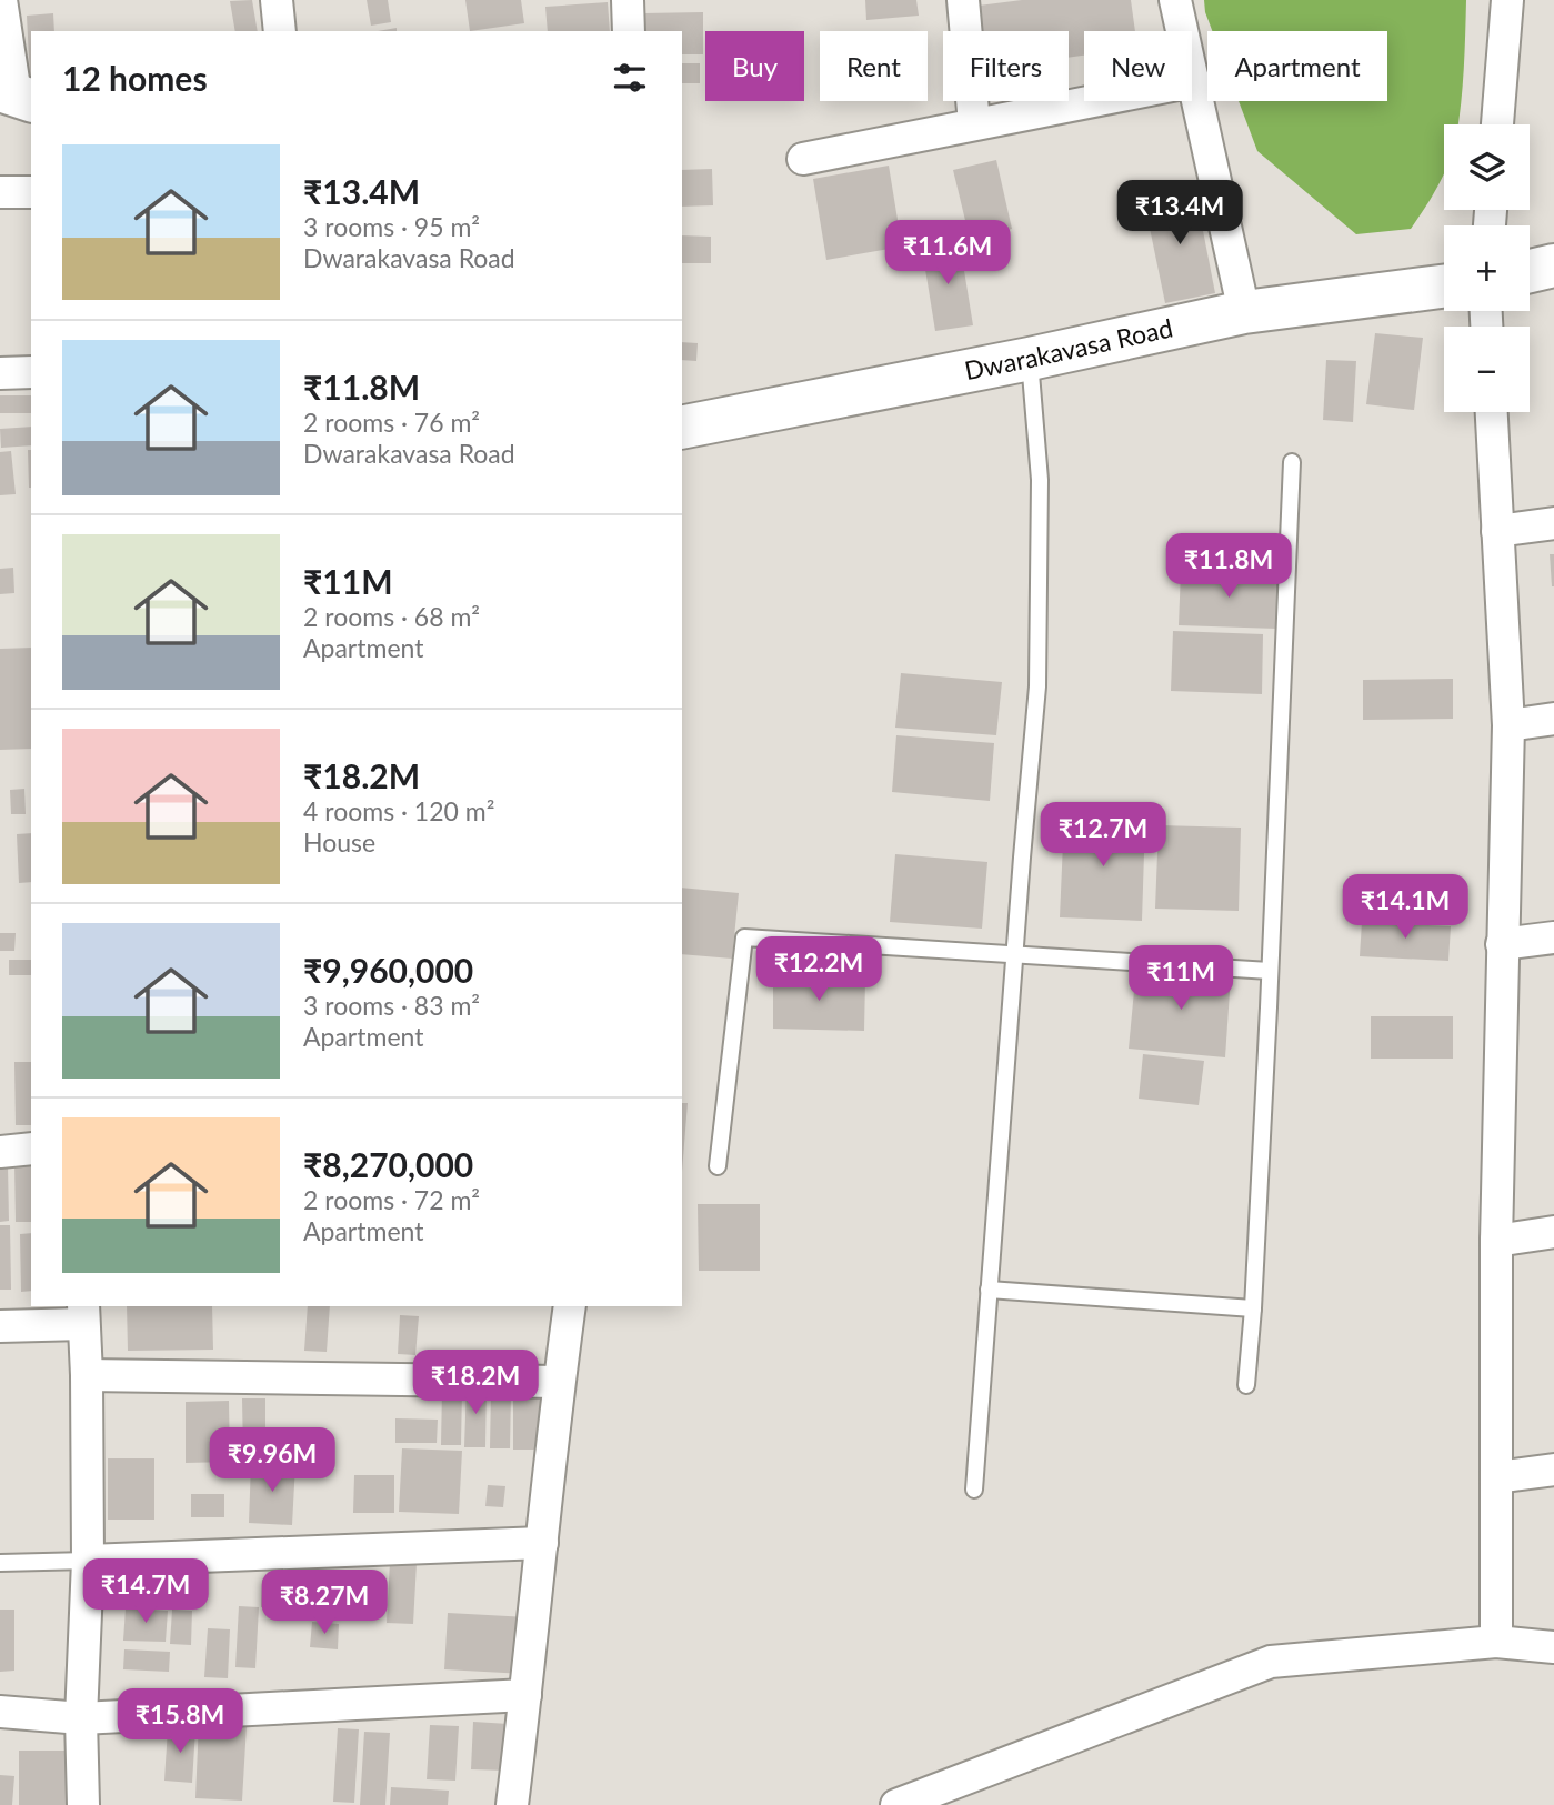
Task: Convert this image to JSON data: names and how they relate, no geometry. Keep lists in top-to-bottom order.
{
  "streets": {
    "street": ["Dwarakavasa Road"]
  },
  "page": {
    "chip": [
      "Buy",
      "Rent",
      "Filters",
      "New",
      "Apartment"
    ],
    "heading": "12 homes",
    "map_buttons": ["+", "−"],
    "list": [
      {
        "name": "₹13.4M",
        "note": "3 rooms · 95 m² · Dwarakavasa Road"
      },
      {
        "name": "₹11.8M",
        "note": "2 rooms · 76 m² · Dwarakavasa Road"
      },
      {
        "name": "₹11M",
        "note": "2 rooms · 68 m² · Apartment"
      },
      {
        "name": "₹18.2M",
        "note": "4 rooms · 120 m² · House"
      },
      {
        "name": "₹9,960,000",
        "note": "3 rooms · 83 m² · Apartment"
      },
      {
        "name": "₹8,270,000",
        "note": "2 rooms · 72 m² · Apartment"
      }
    ],
    "price": [
      "₹13.4M",
      "₹11.6M",
      "₹11.8M",
      "₹12.7M",
      "₹14.1M",
      "₹12.2M",
      "₹11M",
      "₹18.2M",
      "₹9.96M",
      "₹14.7M",
      "₹8.27M",
      "₹15.8M"
    ]
  }
}
